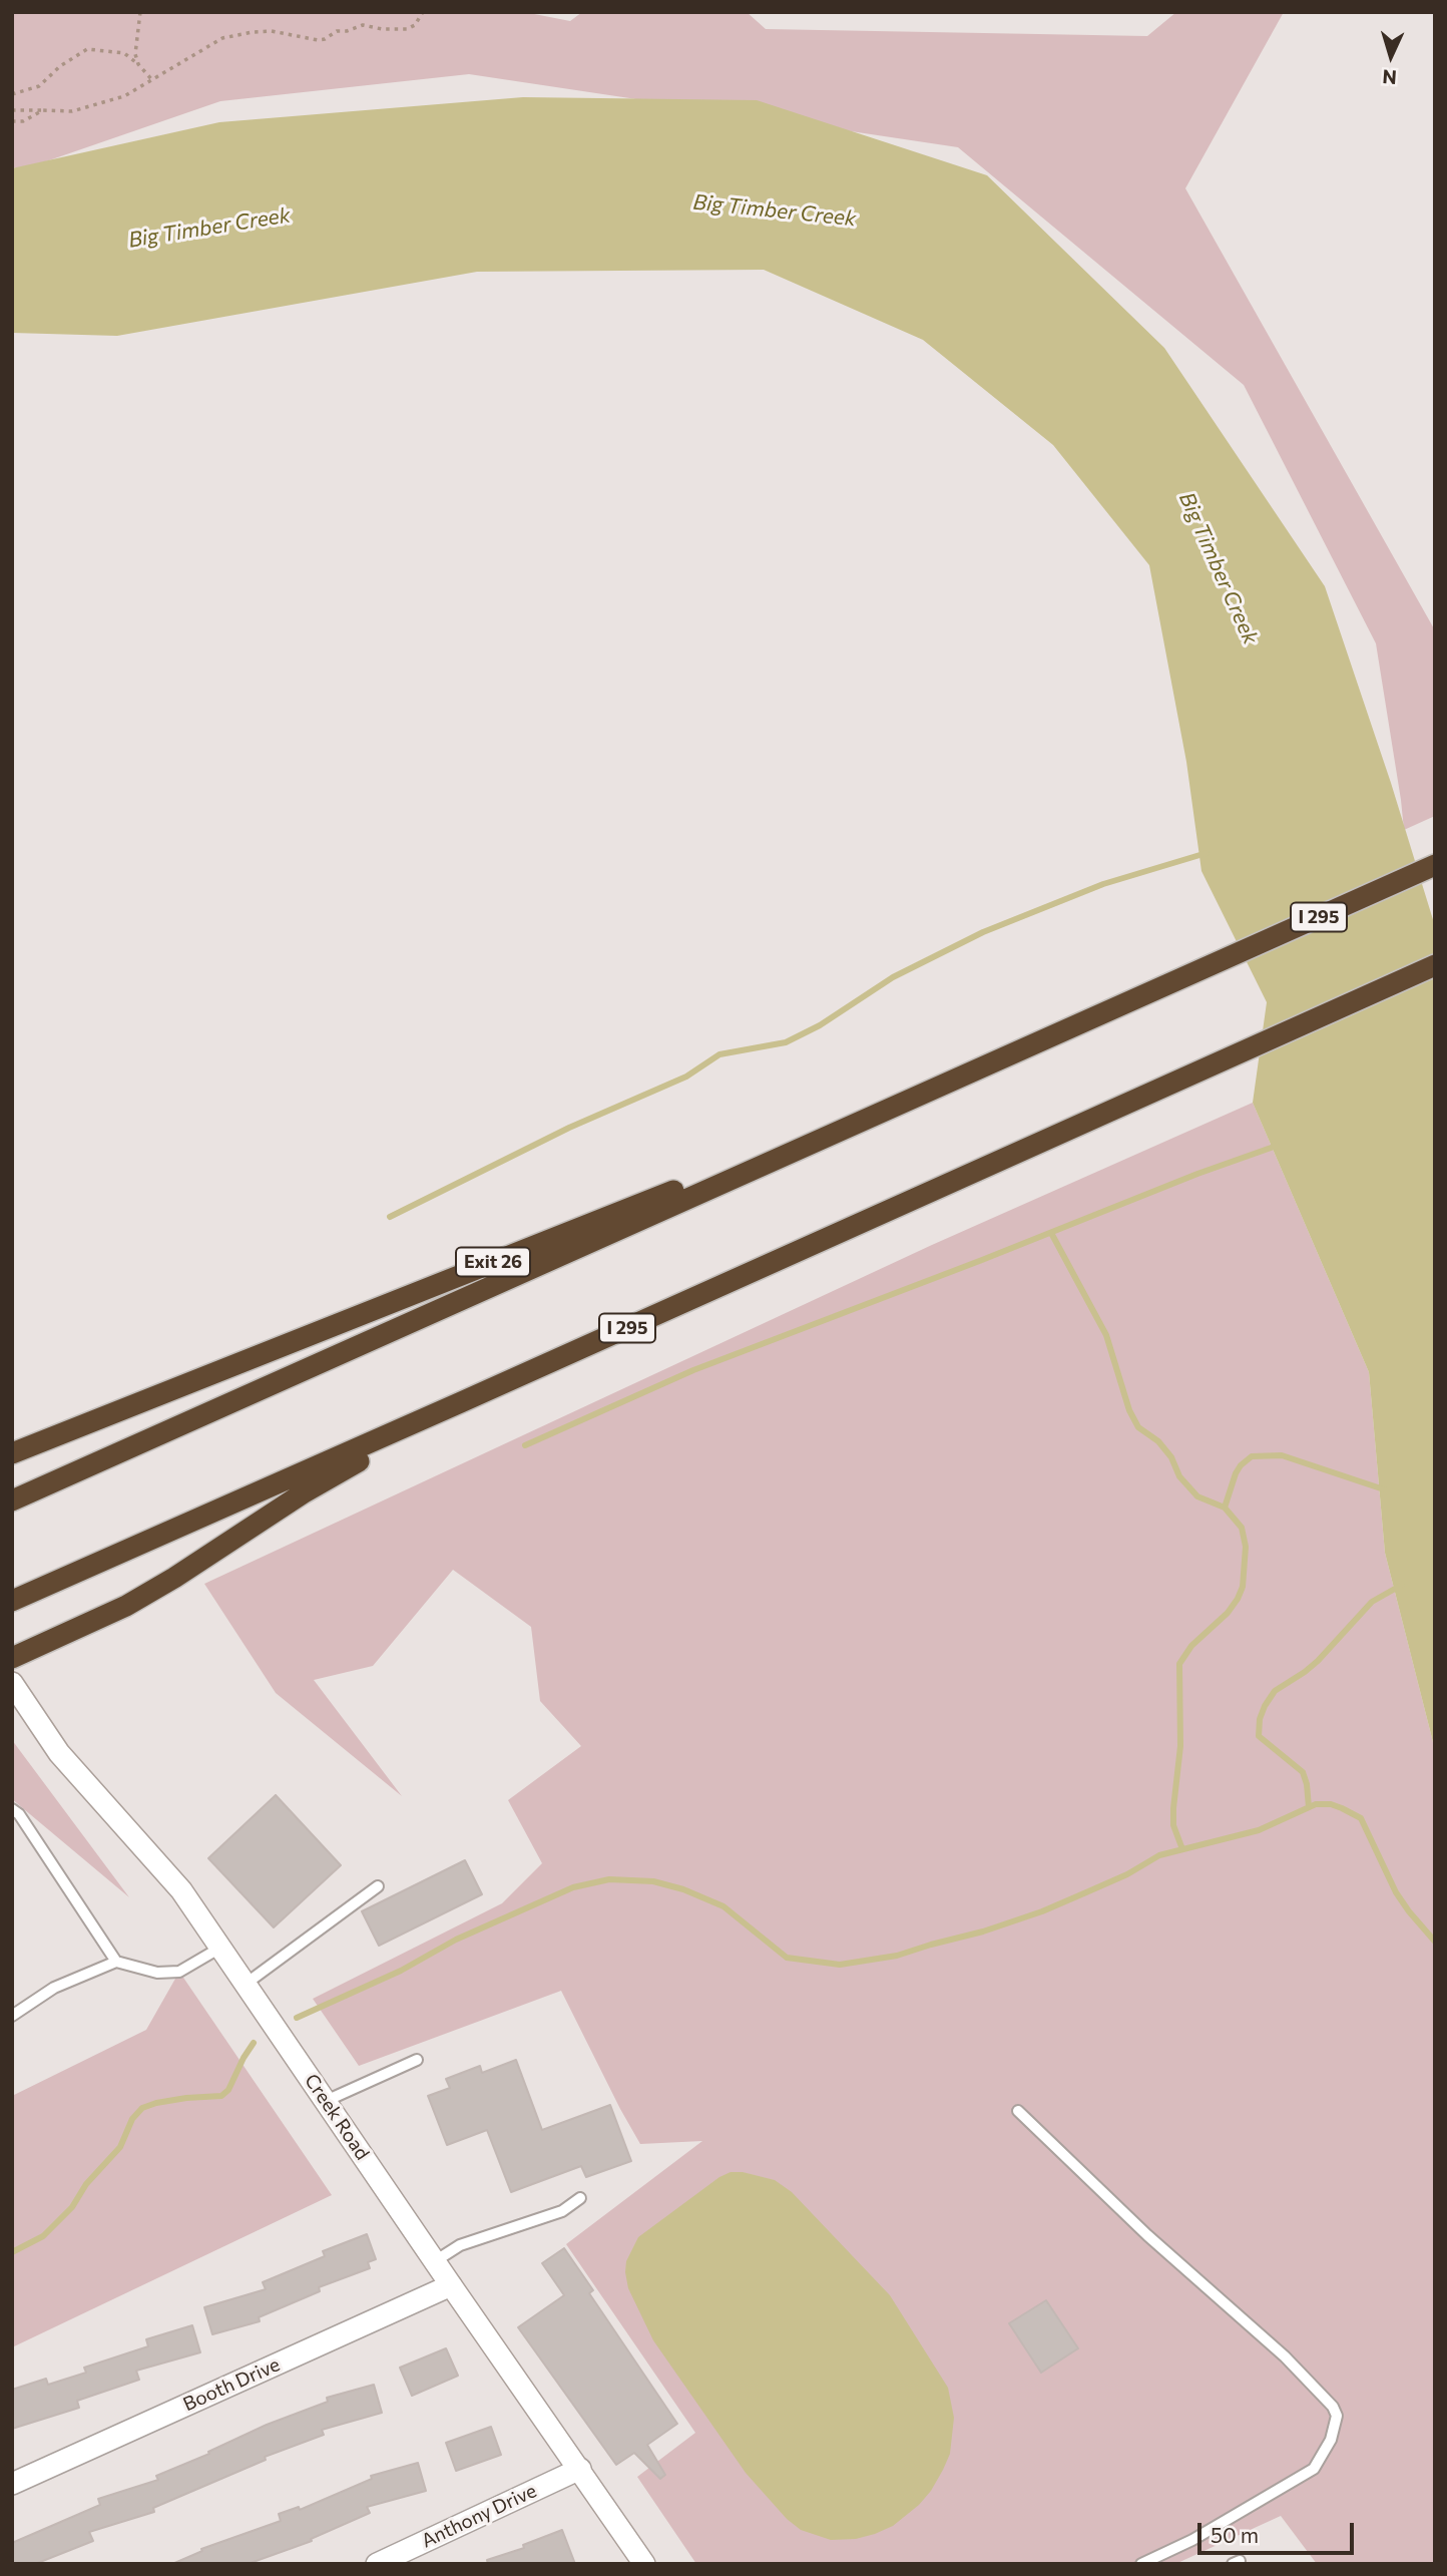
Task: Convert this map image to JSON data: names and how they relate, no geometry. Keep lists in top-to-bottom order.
{
  "streets": {
    "highway": ["I 295", "Exit 26"],
    "street": ["Creek Road", "Booth Drive", "Anthony Drive"]
  },
  "crossings": [
    ["I 295", "Exit 26"],
    ["Creek Road", "Booth Drive"],
    ["Creek Road", "Anthony Drive"]
  ],
  "water": ["Big Timber Creek"],
  "scale_bar": "50 m",
  "north": "bottom"
}
